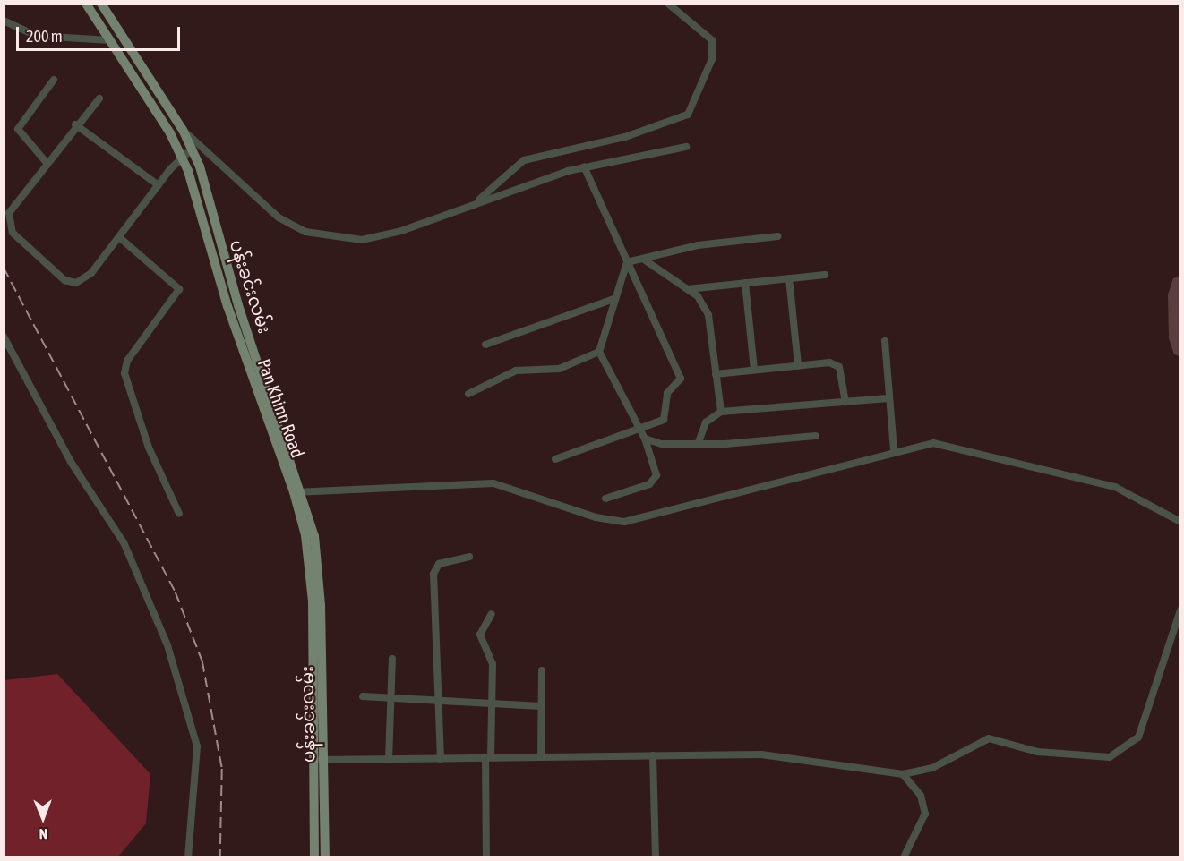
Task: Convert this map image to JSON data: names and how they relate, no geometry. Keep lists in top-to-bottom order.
{
  "streets": {
    "main road": ["ပန်းခင်းလမ်း", "Pan Khinn Road"]
  },
  "crossings": [
    ["ပန်းခင်းလမ်း", "Pan Khinn Road"]
  ],
  "scale_bar": "200 m",
  "north": "bottom"
}
